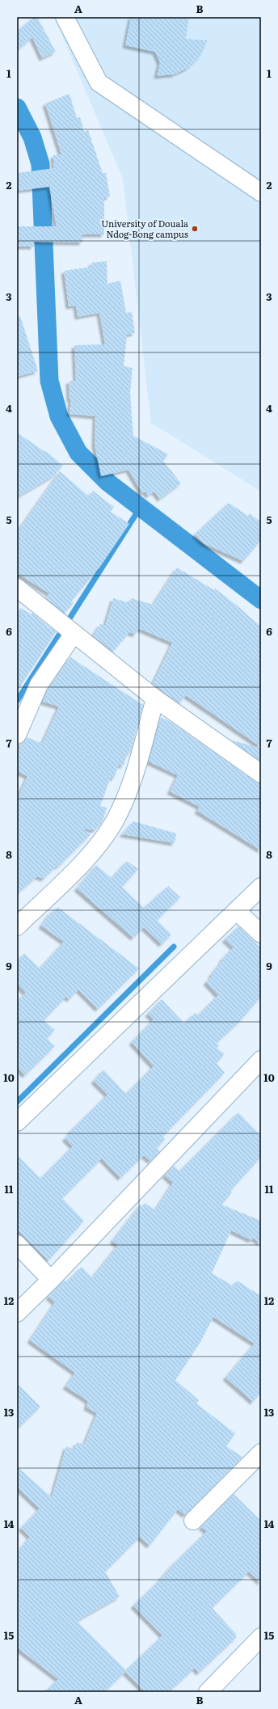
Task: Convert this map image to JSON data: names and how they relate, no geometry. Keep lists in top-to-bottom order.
{
  "places": ["University of Douala Ndog-Bong campus"],
  "grid": {
    "columns": ["A", "B"],
    "rows": [
      "1",
      "2",
      "3",
      "4",
      "5",
      "6",
      "7",
      "8",
      "9",
      "10",
      "11",
      "12",
      "13",
      "14",
      "15"
    ]
  }
}
